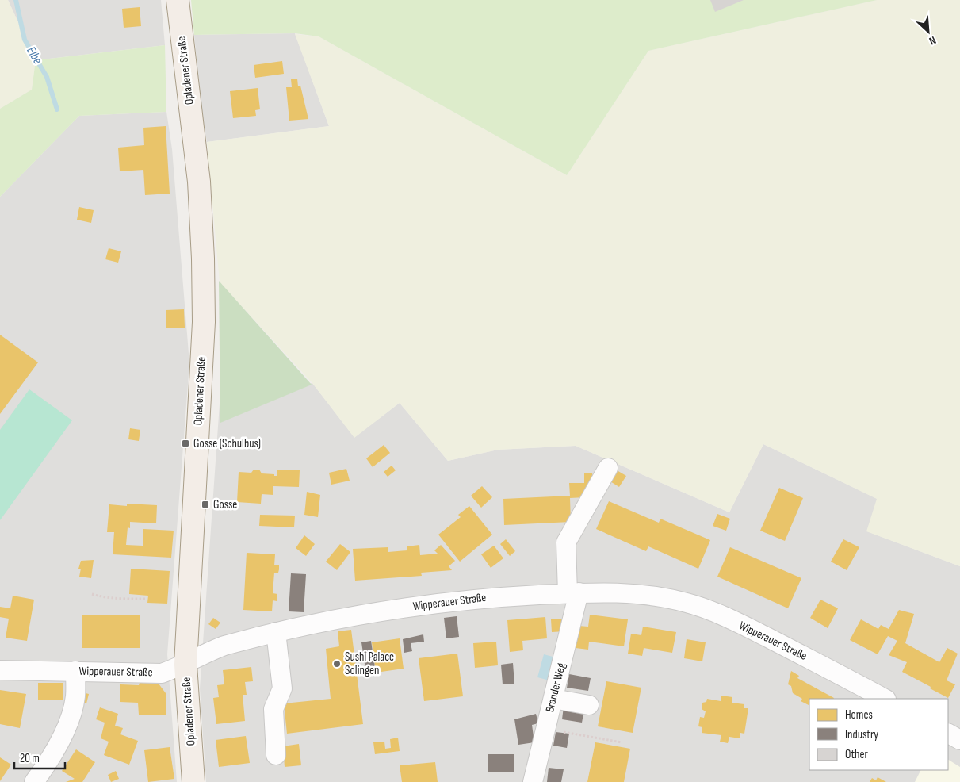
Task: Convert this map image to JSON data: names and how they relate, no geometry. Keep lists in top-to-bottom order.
{
  "streets": {
    "main road": ["Opladener Straße"],
    "street": ["Wipperauer Straße", "Brander Weg"]
  },
  "crossings": [
    ["Opladener Straße", "Wipperauer Straße"],
    ["Wipperauer Straße", "Brander Weg"]
  ],
  "water": ["Elbe"],
  "places": {
    "transit": ["Gosse (Schulbus)", "Gosse"],
    "other": ["Sushi Palace Solingen"]
  },
  "legend": ["Homes", "Industry", "Other"],
  "scale_bar": "20 m",
  "north": "bottom right"
}
